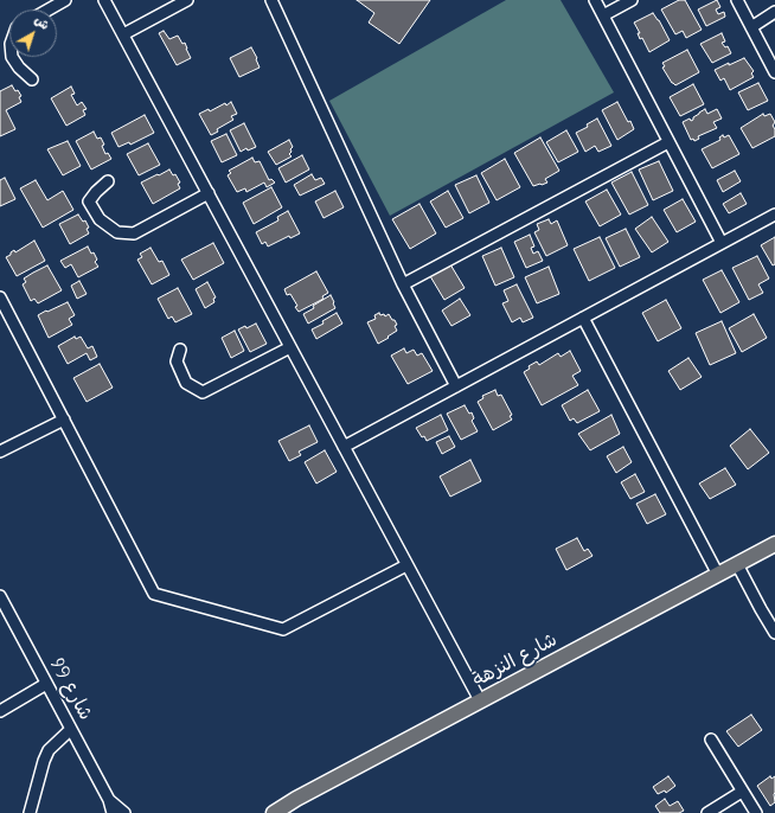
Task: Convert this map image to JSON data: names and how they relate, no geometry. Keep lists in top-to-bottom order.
{
  "streets": {
    "main road": ["شارع النزهة"],
    "street": ["شارع 99"]
  },
  "north": "top right"
}
